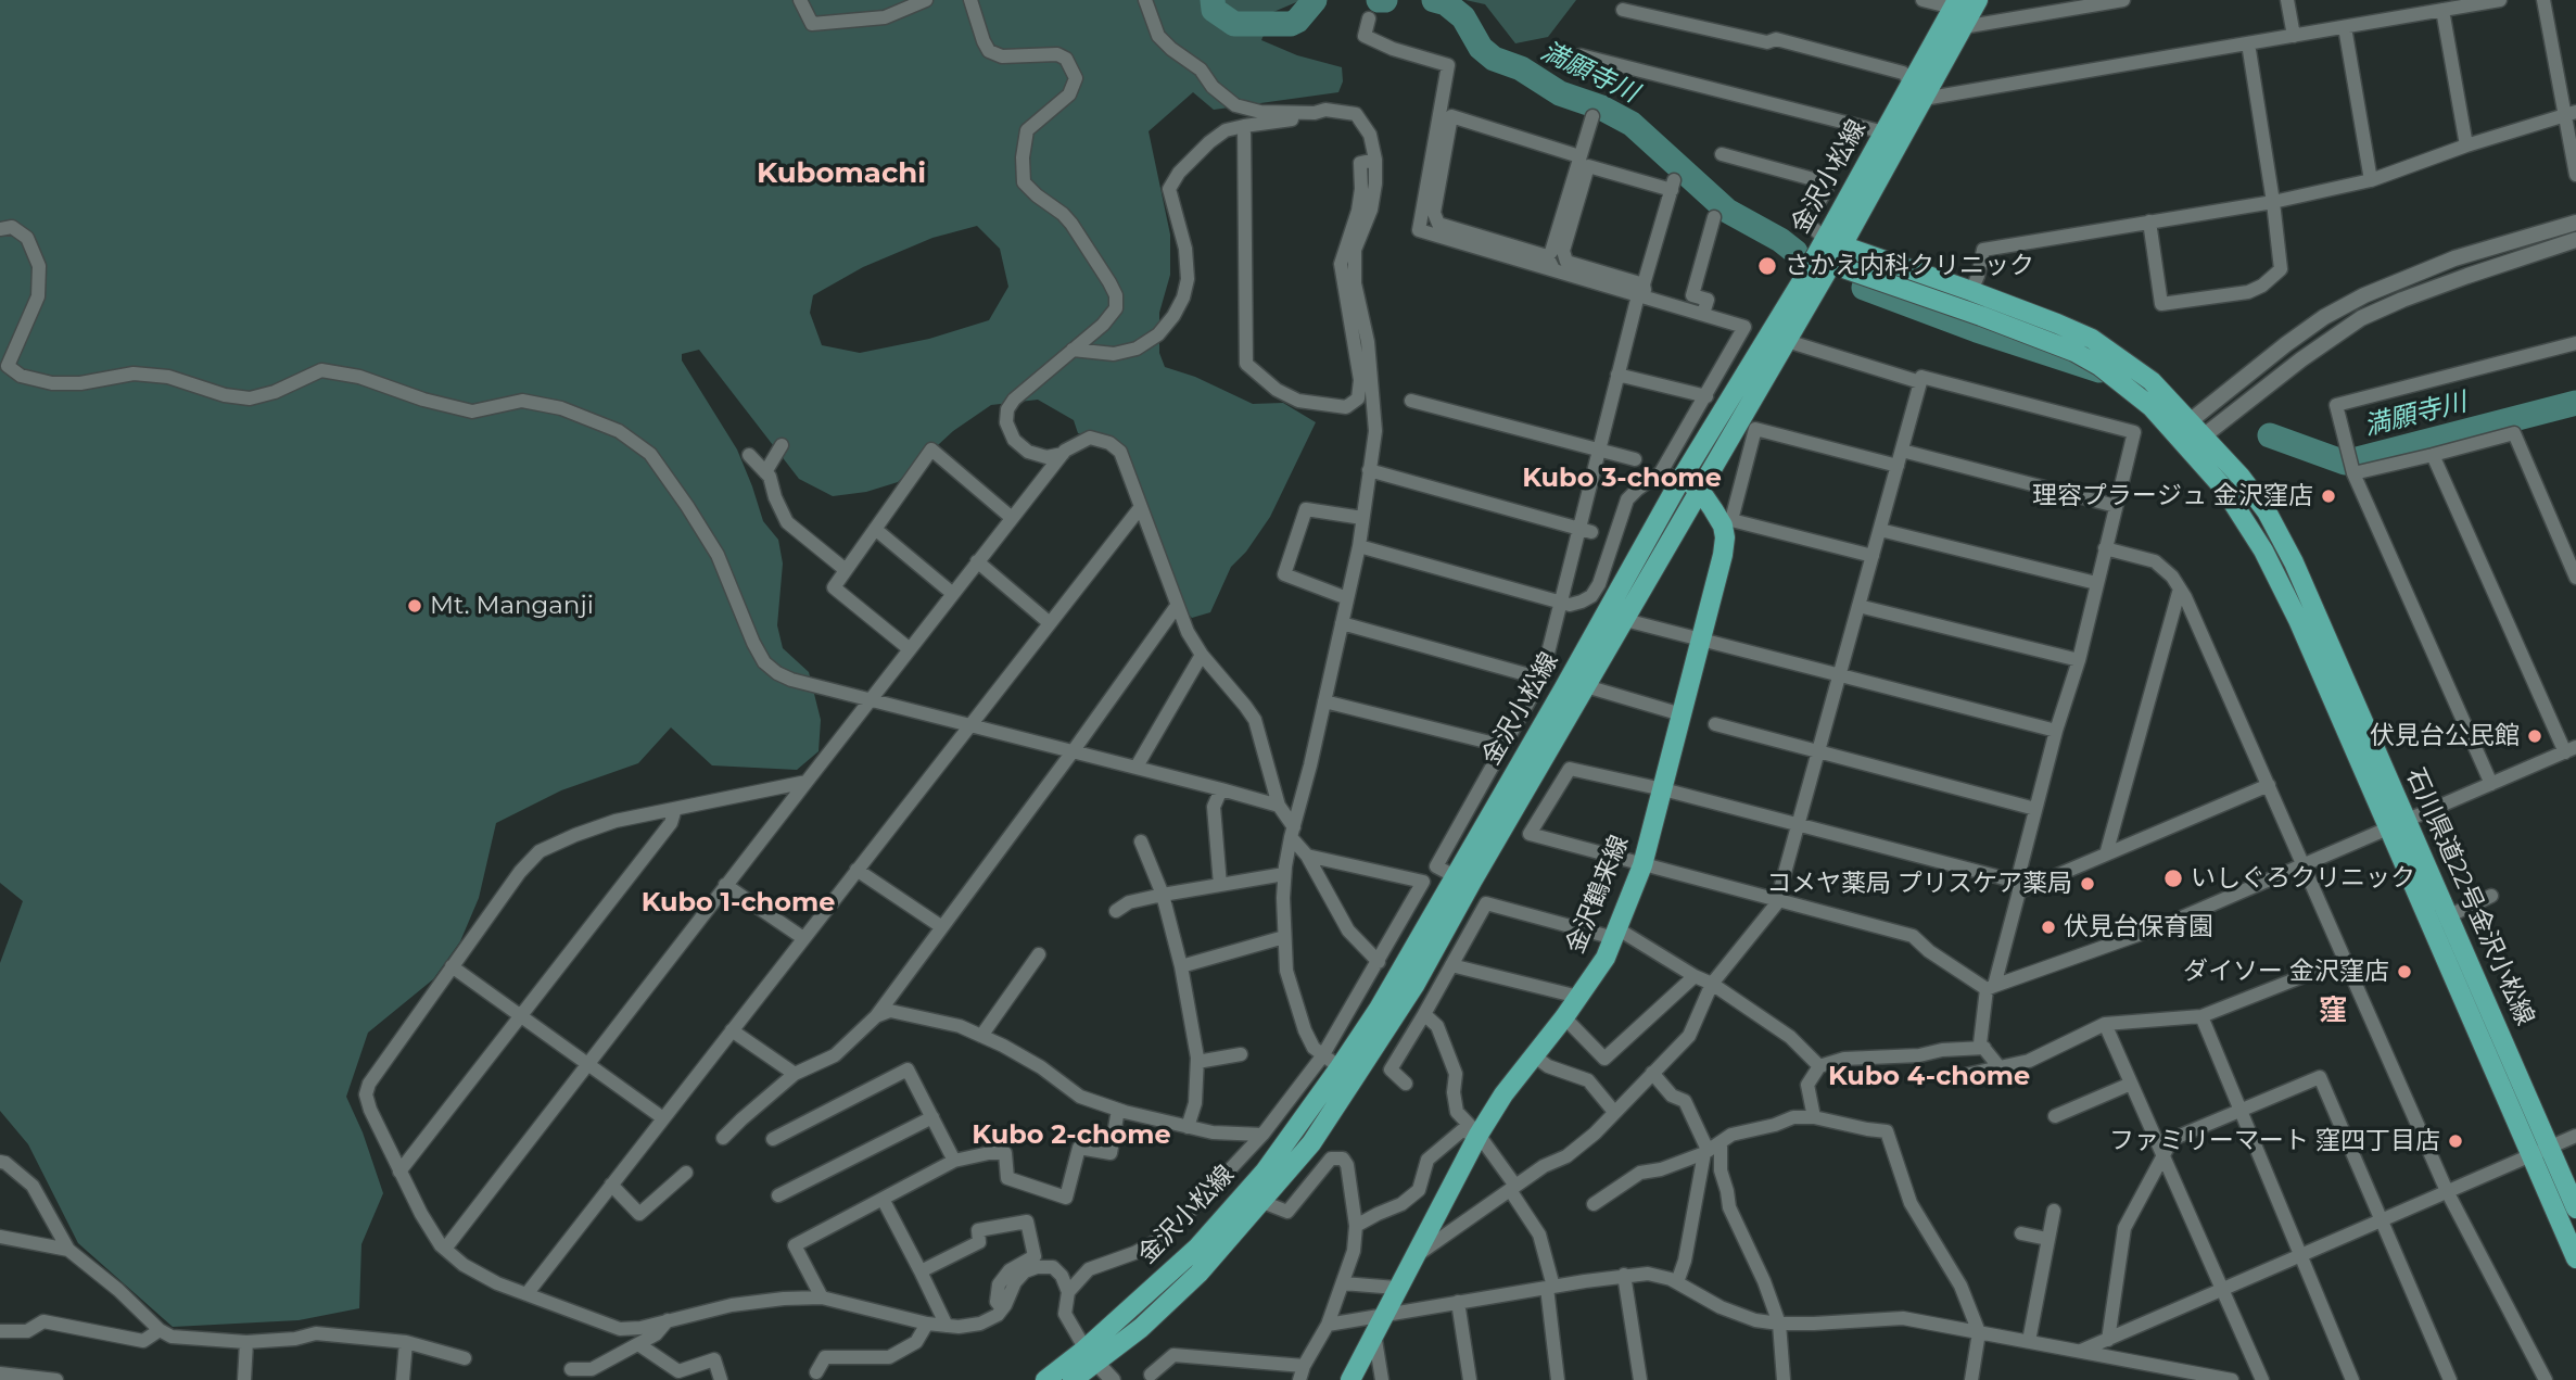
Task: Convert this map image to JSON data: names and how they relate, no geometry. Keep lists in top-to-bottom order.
{
  "streets": {
    "main road": ["金沢小松線", "金沢鶴来線", "石川県道22号金沢小松線"]
  },
  "crossings": [
    ["金沢小松線", "石川県道22号金沢小松線"]
  ],
  "districts": [
    "Kubomachi",
    "Kubo 3-chome",
    "Kubo 1-chome",
    "窪",
    "Kubo 4-chome",
    "Kubo 2-chome"
  ],
  "water": ["満願寺川"],
  "places": [
    "さかえ内科クリニック",
    "理容プラージュ 金沢窪店",
    "Mt. Manganji",
    "伏見台公民館",
    "いしぐろクリニック",
    "コメヤ薬局 プリスケア薬局",
    "伏見台保育園",
    "ダイソー 金沢窪店",
    "ファミリーマート 窪四丁目店"
  ]
}
